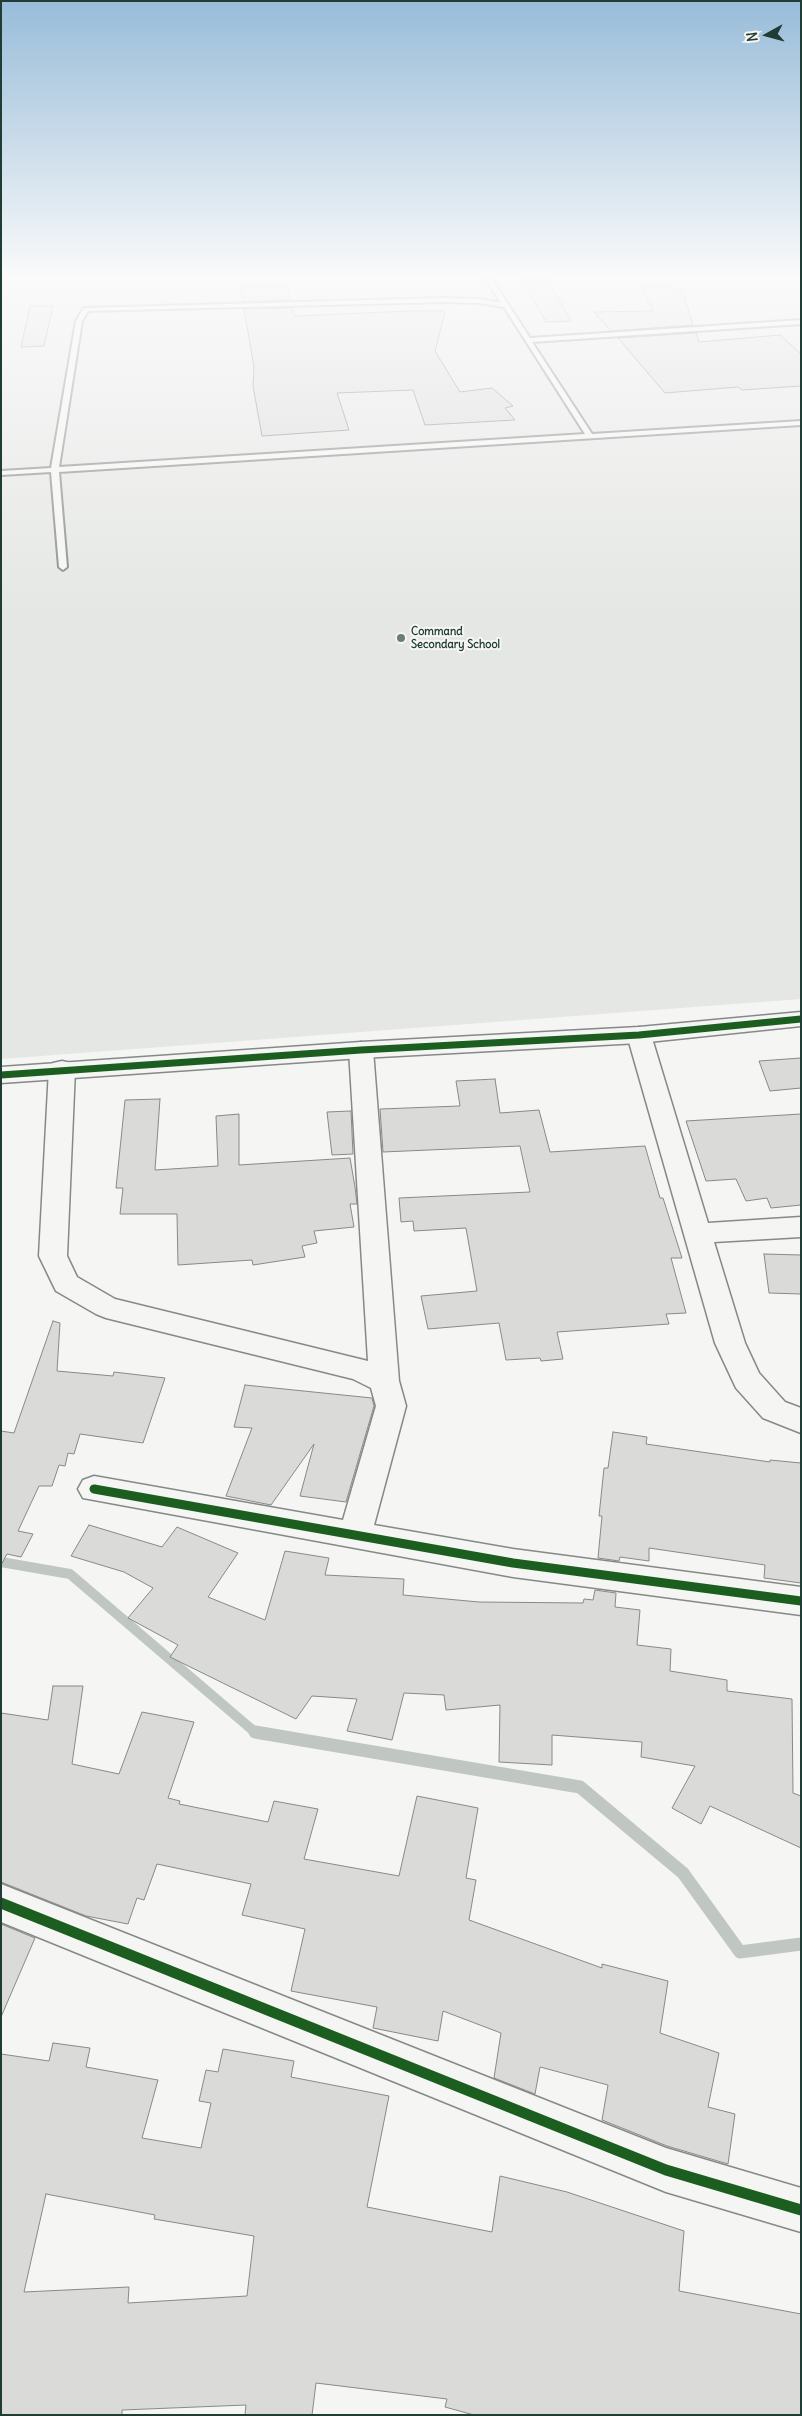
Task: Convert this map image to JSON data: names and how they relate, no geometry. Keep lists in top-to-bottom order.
{
  "places": ["Command Secondary School"],
  "north": "left"
}
